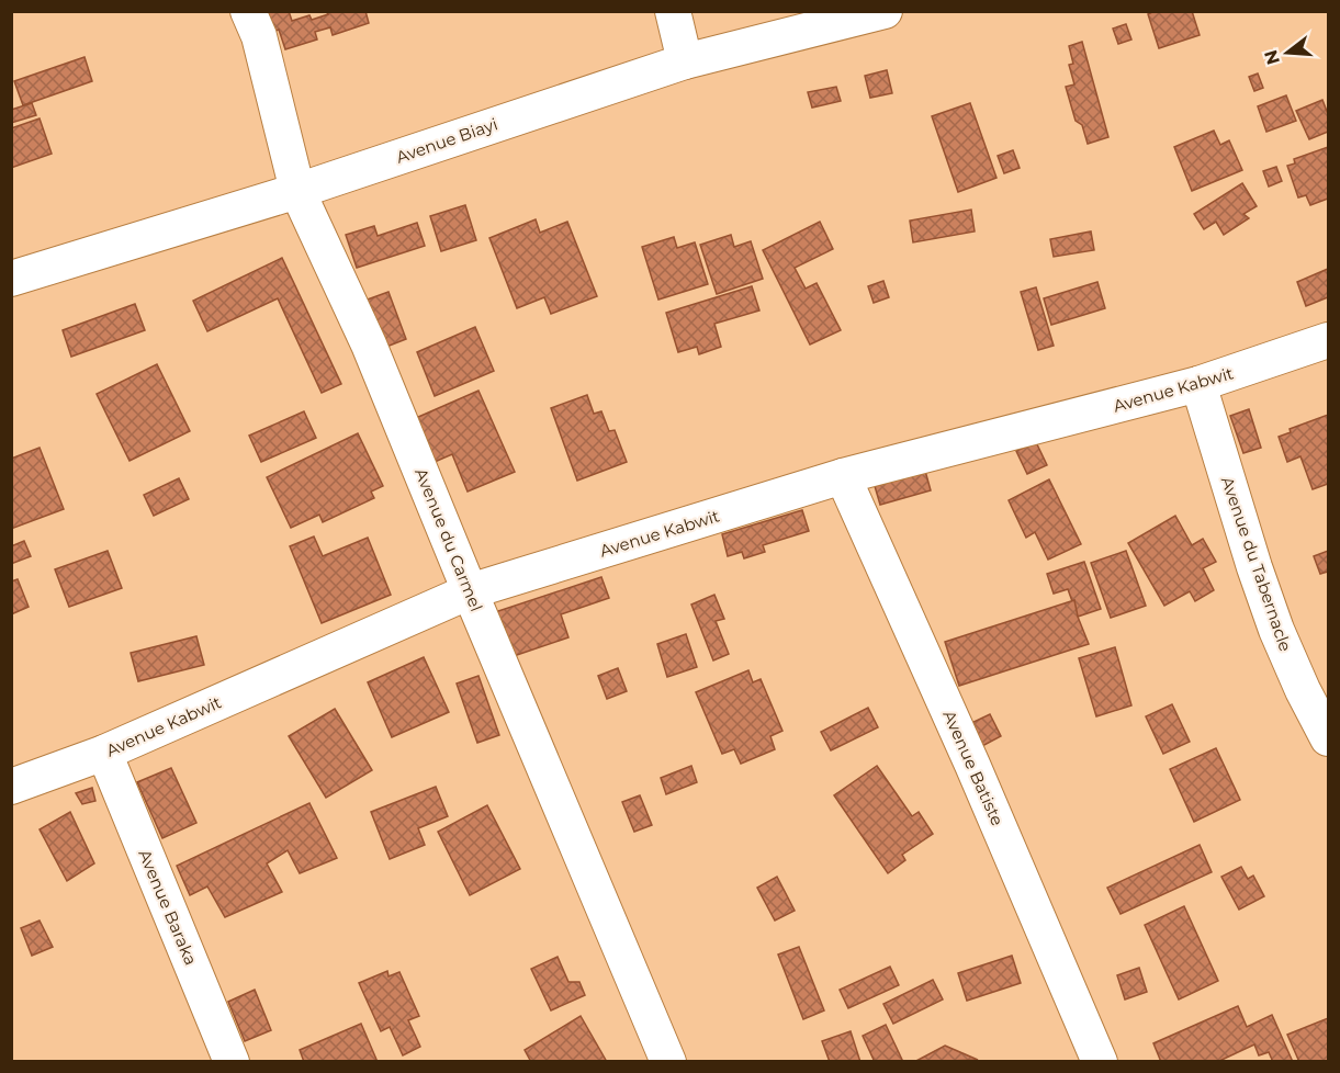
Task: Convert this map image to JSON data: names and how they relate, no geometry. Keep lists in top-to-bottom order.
{
  "streets": {
    "street": [
      "Avenue Biayi",
      "Avenue Kabwit",
      "Avenue du Carmel",
      "Avenue du Tabernacle",
      "Avenue Batiste",
      "Avenue Baraka"
    ]
  },
  "crossings": [
    ["Avenue Biayi", "Avenue du Carmel"],
    ["Avenue Kabwit", "Avenue du Carmel"],
    ["Avenue Kabwit", "Avenue du Tabernacle"],
    ["Avenue Kabwit", "Avenue Batiste"],
    ["Avenue Kabwit", "Avenue Baraka"]
  ],
  "north": "left"
}
